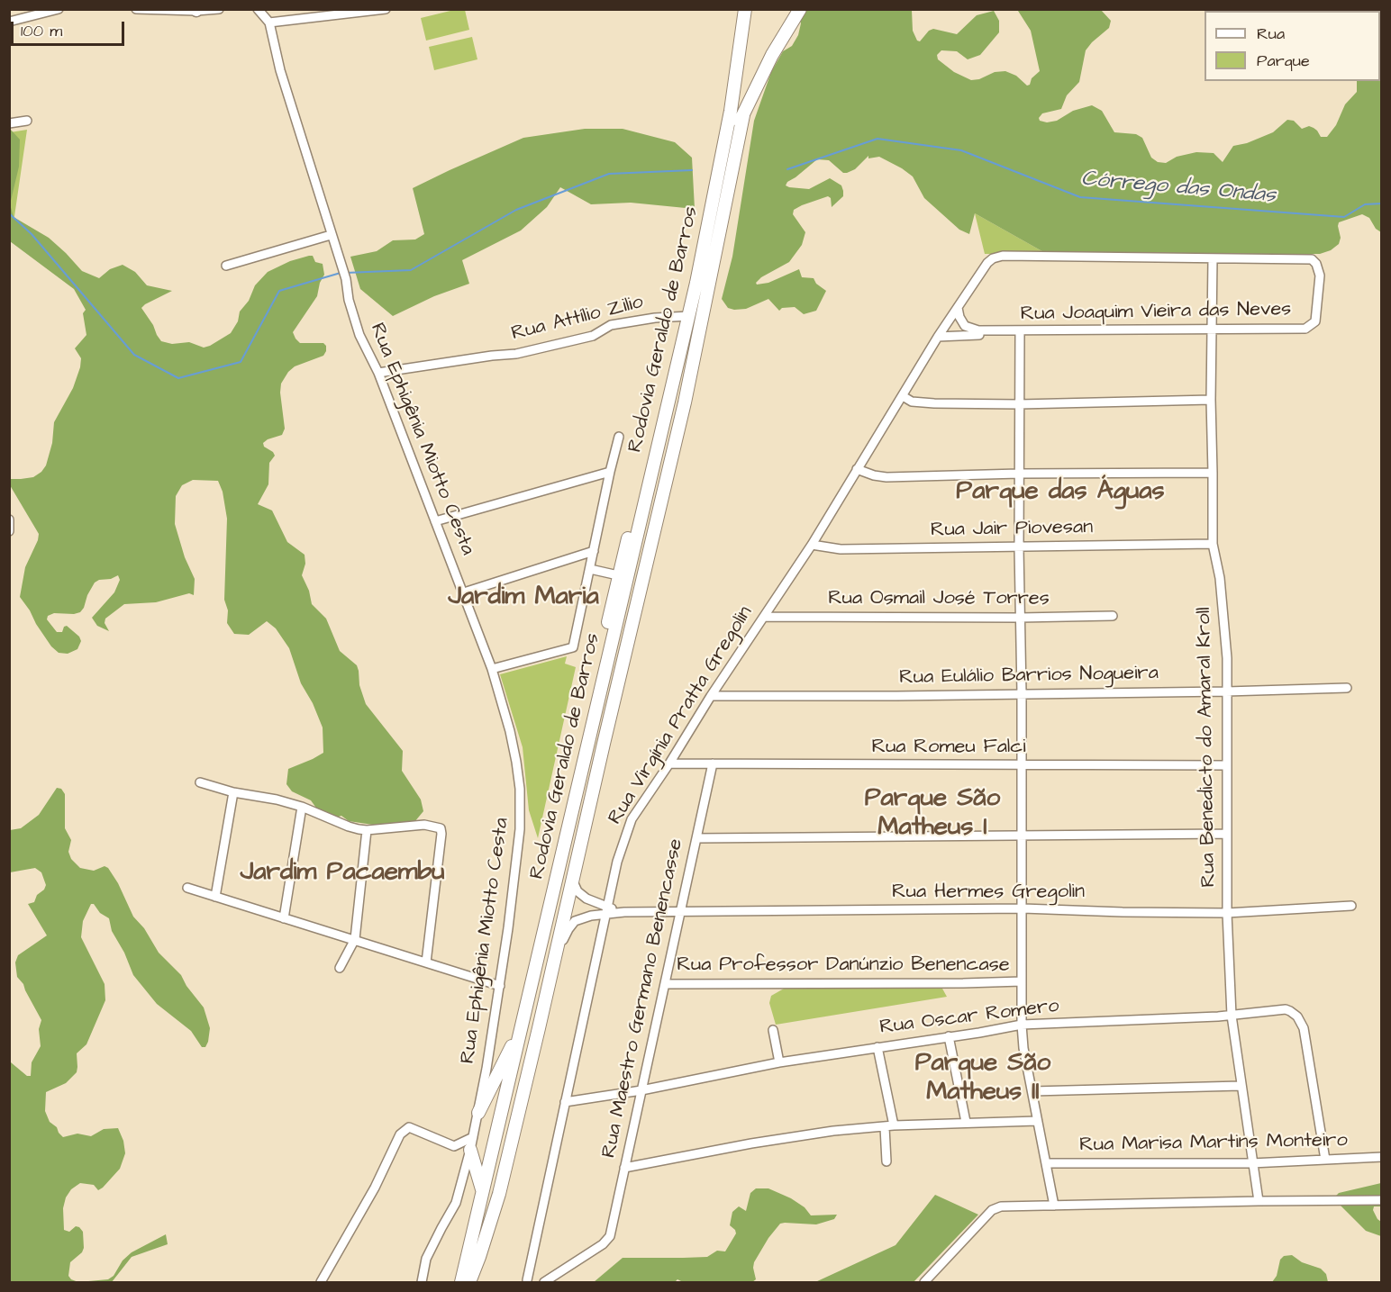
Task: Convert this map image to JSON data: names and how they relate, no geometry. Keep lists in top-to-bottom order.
{
  "streets": {
    "highway": ["Rodovia Geraldo de Barros"],
    "street": [
      "Rua Joaquim Vieira das Neves",
      "Rua Attílio Zilio",
      "Rua Ephigênia Miotto Cesta",
      "Rua Jair Piovesan",
      "Rua Osmail José Torres",
      "Rua Eulálio Barrios Nogueira",
      "Rua Virgínia Pratta Gregolin",
      "Rua Romeu Falci",
      "Rua Benedicto do Amaral Kroll",
      "Rua Hermes Gregolin",
      "Rua Professor Danúnzio Benencase",
      "Rua Maestro Germano Benencasse",
      "Rua Oscar Romero",
      "Rua Marisa Martins Monteiro"
    ]
  },
  "crossings": [
    ["Rua Joaquim Vieira das Neves", "Rua Virgínia Pratta Gregolin"],
    ["Rua Joaquim Vieira das Neves", "Rua Benedicto do Amaral Kroll"],
    ["Rua Attílio Zilio", "Rodovia Geraldo de Barros"],
    ["Rua Attílio Zilio", "Rua Ephigênia Miotto Cesta"],
    ["Rodovia Geraldo de Barros", "Rua Hermes Gregolin"],
    ["Rua Jair Piovesan", "Rua Virgínia Pratta Gregolin"],
    ["Rua Jair Piovesan", "Rua Benedicto do Amaral Kroll"],
    ["Rua Osmail José Torres", "Rua Virgínia Pratta Gregolin"],
    ["Rua Eulálio Barrios Nogueira", "Rua Virgínia Pratta Gregolin"],
    ["Rua Eulálio Barrios Nogueira", "Rua Benedicto do Amaral Kroll"],
    ["Rua Virgínia Pratta Gregolin", "Rua Romeu Falci"],
    ["Rua Virgínia Pratta Gregolin", "Rua Benedicto do Amaral Kroll"],
    ["Rua Virgínia Pratta Gregolin", "Rua Hermes Gregolin"],
    ["Rua Virgínia Pratta Gregolin", "Rua Oscar Romero"],
    ["Rua Romeu Falci", "Rua Benedicto do Amaral Kroll"],
    ["Rua Romeu Falci", "Rua Maestro Germano Benencasse"],
    ["Rua Benedicto do Amaral Kroll", "Rua Hermes Gregolin"],
    ["Rua Benedicto do Amaral Kroll", "Rua Oscar Romero"],
    ["Rua Benedicto do Amaral Kroll", "Rua Marisa Martins Monteiro"],
    ["Rua Hermes Gregolin", "Rua Maestro Germano Benencasse"],
    ["Rua Professor Danúnzio Benencase", "Rua Maestro Germano Benencasse"],
    ["Rua Maestro Germano Benencasse", "Rua Oscar Romero"],
    ["Rua Oscar Romero", "Rua Marisa Martins Monteiro"]
  ],
  "districts": [
    "Parque das Águas",
    "Jardim Maria",
    "Parque São Matheus I",
    "Jardim Pacaembu",
    "Parque São Matheus II"
  ],
  "water": ["Córrego das Ondas"],
  "legend": ["Rua", "Parque"],
  "scale_bar": "100 m"
}
